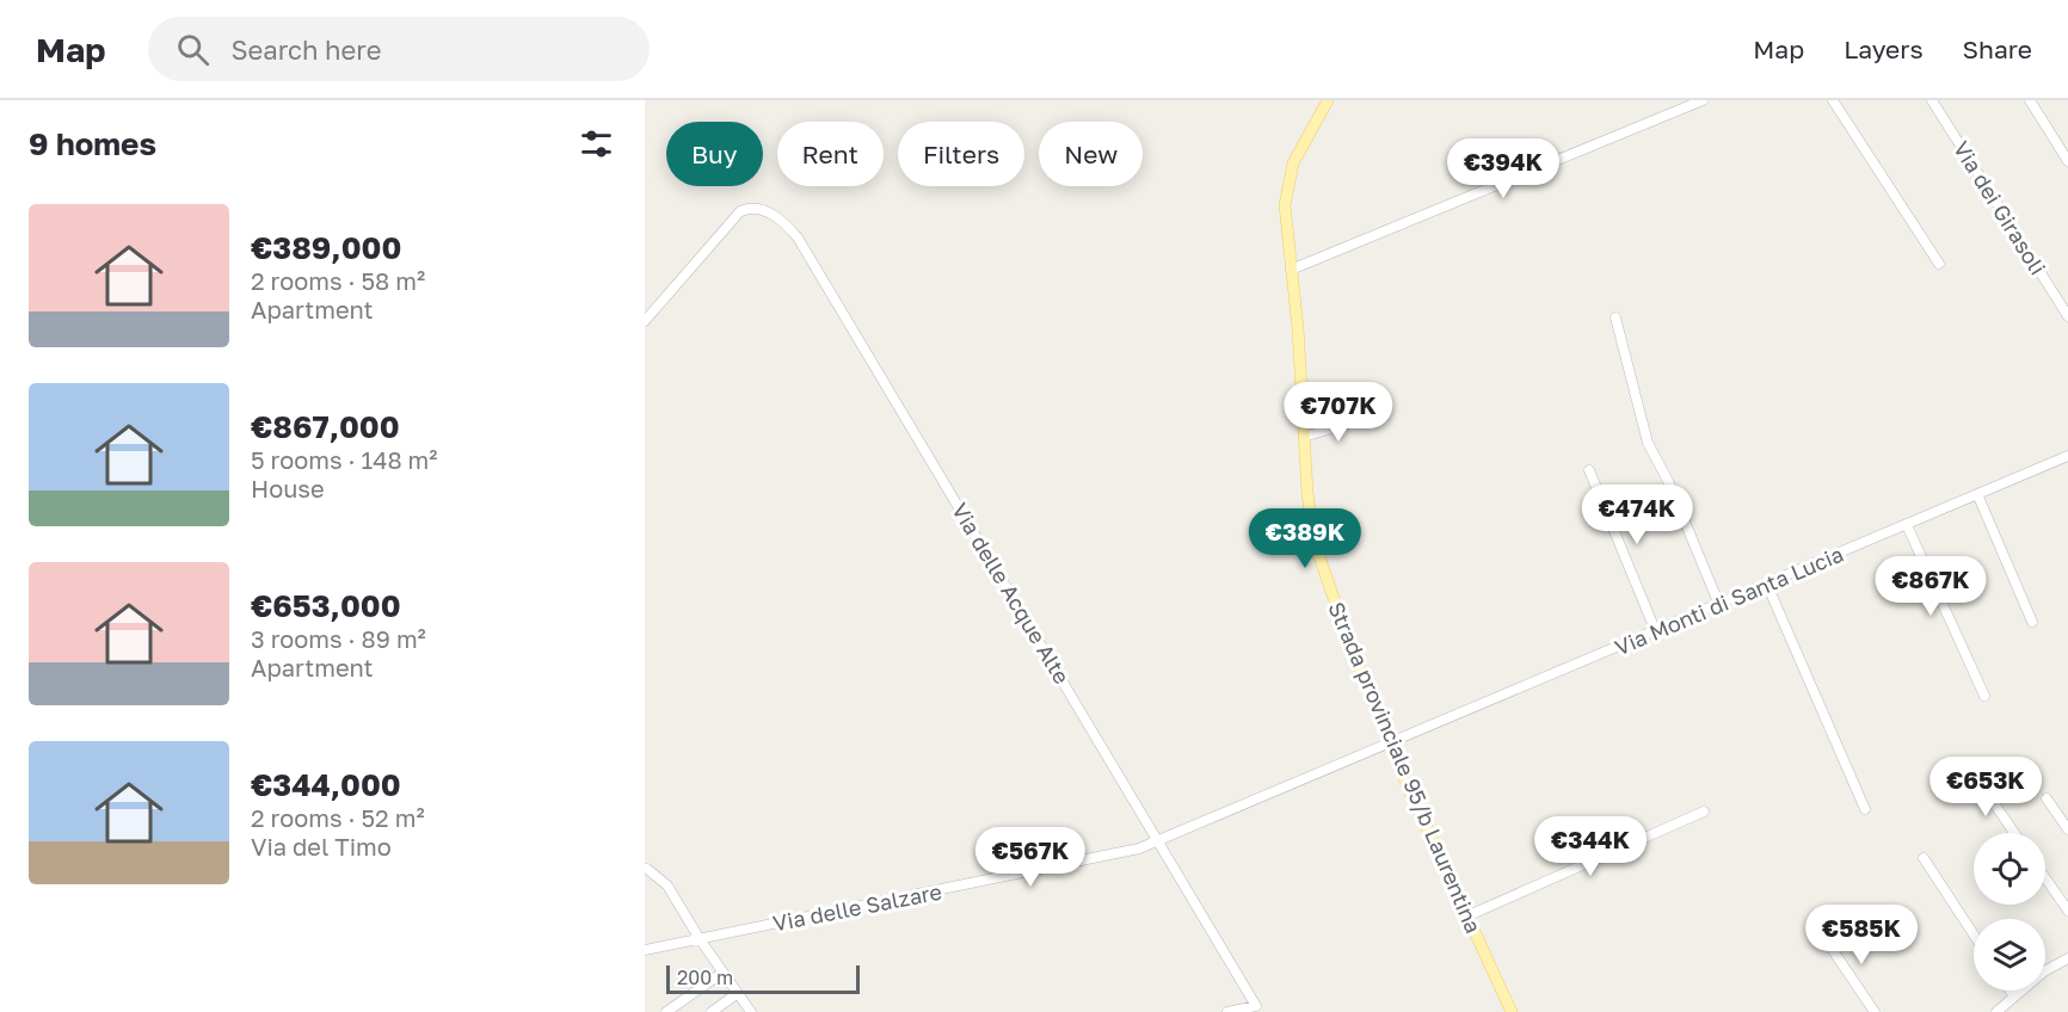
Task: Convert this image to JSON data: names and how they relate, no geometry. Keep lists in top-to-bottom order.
{
  "streets": {
    "main road": ["Strada provinciale 95/b Laurentina"],
    "street": [
      "Via dei Girasoli",
      "Via delle Acque Alte",
      "Via Monti di Santa Lucia",
      "Via delle Salzare"
    ]
  },
  "crossings": [
    ["Via delle Acque Alte", "Via delle Salzare"],
    ["Via Monti di Santa Lucia", "Strada provinciale 95/b Laurentina"],
    ["Via Monti di Santa Lucia", "Via delle Salzare"],
    ["Strada provinciale 95/b Laurentina", "Via delle Salzare"]
  ],
  "scale_bar": "200 m",
  "page": {
    "header": "Map",
    "search": "Search here",
    "nav": ["Map", "Layers", "Share"],
    "heading": "9 homes",
    "chip": [
      "Buy",
      "Rent",
      "Filters",
      "New"
    ],
    "price": [
      "€394K",
      "€707K",
      "€474K",
      "€389K",
      "€867K",
      "€653K",
      "€344K",
      "€567K",
      "€585K"
    ],
    "list": [
      {
        "name": "€389,000",
        "note": "2 rooms · 58 m² · Apartment"
      },
      {
        "name": "€867,000",
        "note": "5 rooms · 148 m² · House"
      },
      {
        "name": "€653,000",
        "note": "3 rooms · 89 m² · Apartment"
      },
      {
        "name": "€344,000",
        "note": "2 rooms · 52 m² · Via del Timo"
      }
    ],
    "scale": "200 m"
  }
}
